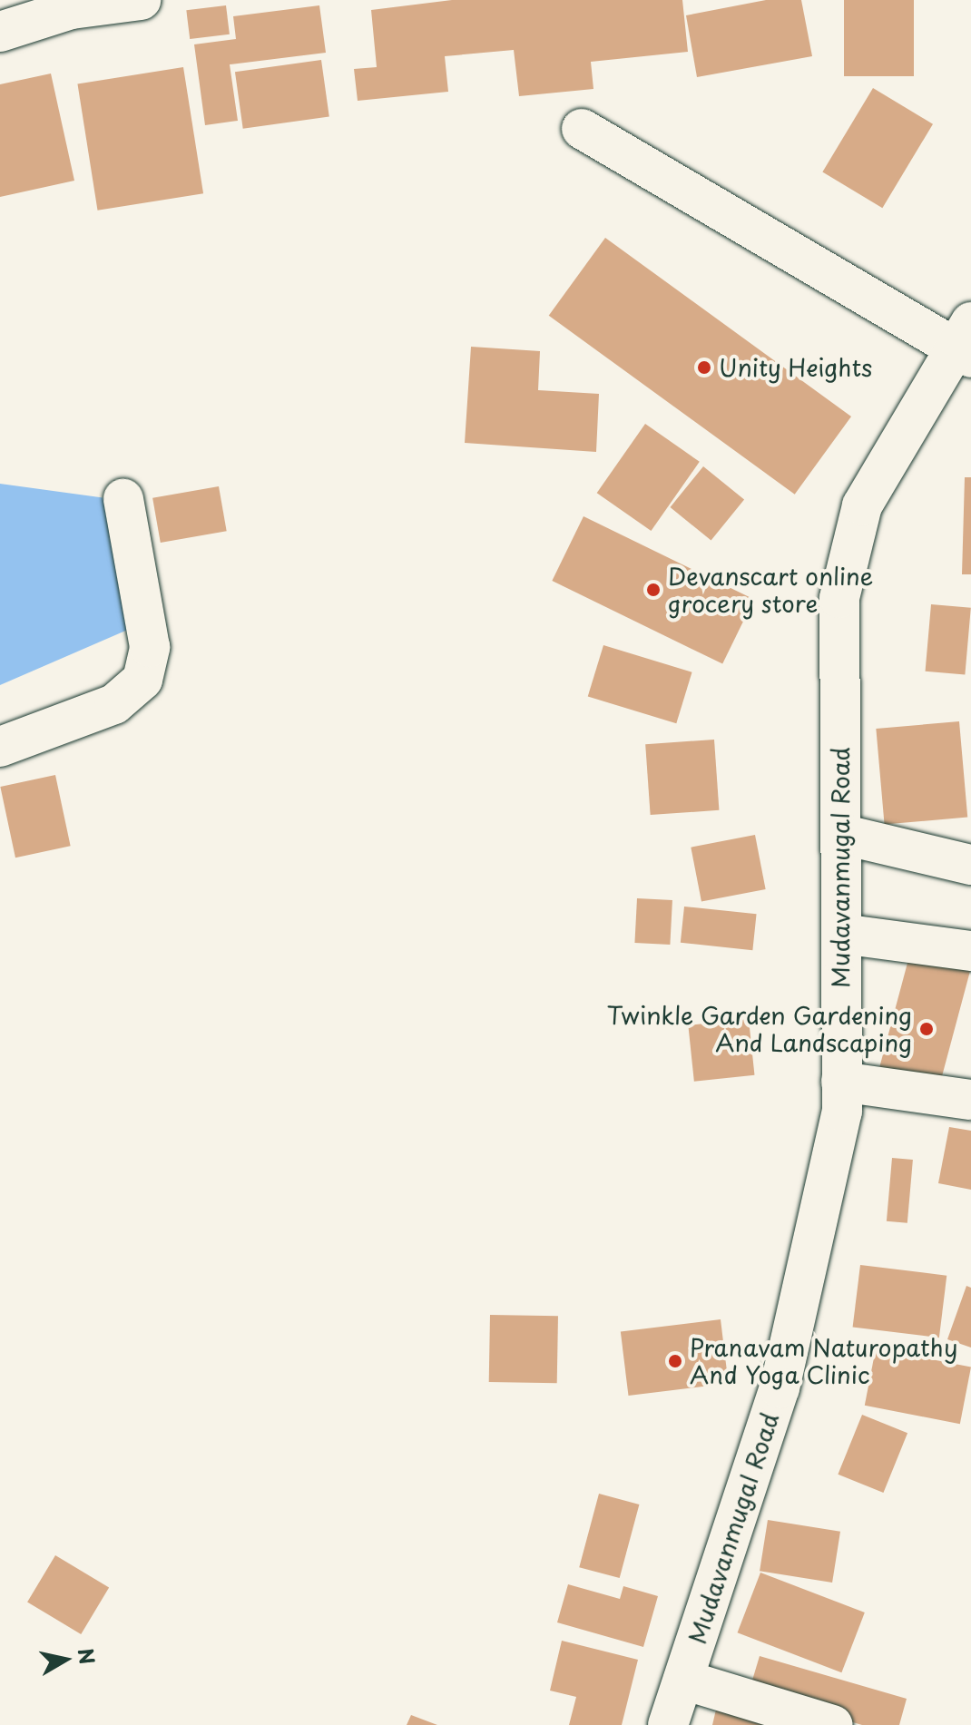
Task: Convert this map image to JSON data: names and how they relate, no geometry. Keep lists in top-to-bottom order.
{
  "streets": {
    "street": ["Mudavanmugal Road"]
  },
  "places": [
    "Unity Heights",
    "Devanscart online grocery store",
    "Twinkle Garden Gardening And Landscaping",
    "Pranavam Naturopathy And Yoga Clinic"
  ],
  "north": "right"
}
